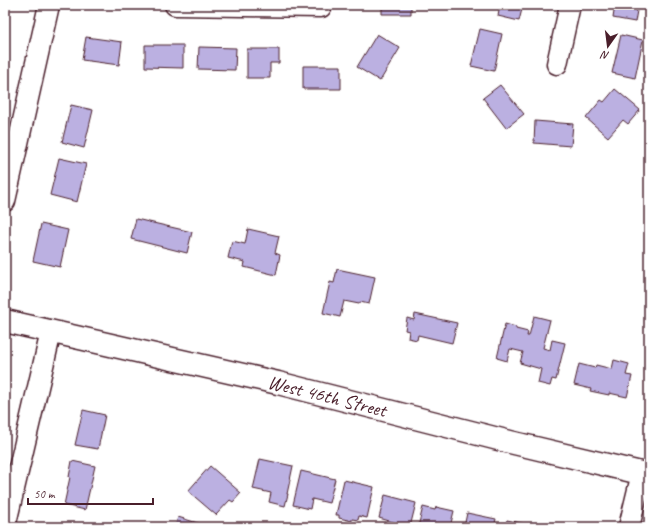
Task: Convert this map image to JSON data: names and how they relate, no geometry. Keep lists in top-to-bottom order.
{
  "streets": {
    "street": ["West 46th Street"]
  },
  "scale_bar": "50 m",
  "north": "bottom"
}
